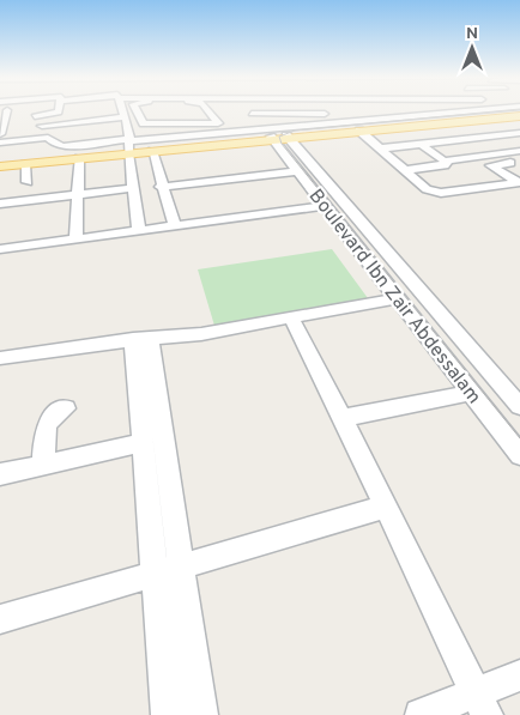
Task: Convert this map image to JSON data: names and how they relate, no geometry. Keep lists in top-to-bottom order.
{
  "streets": {
    "street": ["Boulevard Ibn Zair Abdessalam"]
  },
  "north": "top"
}
